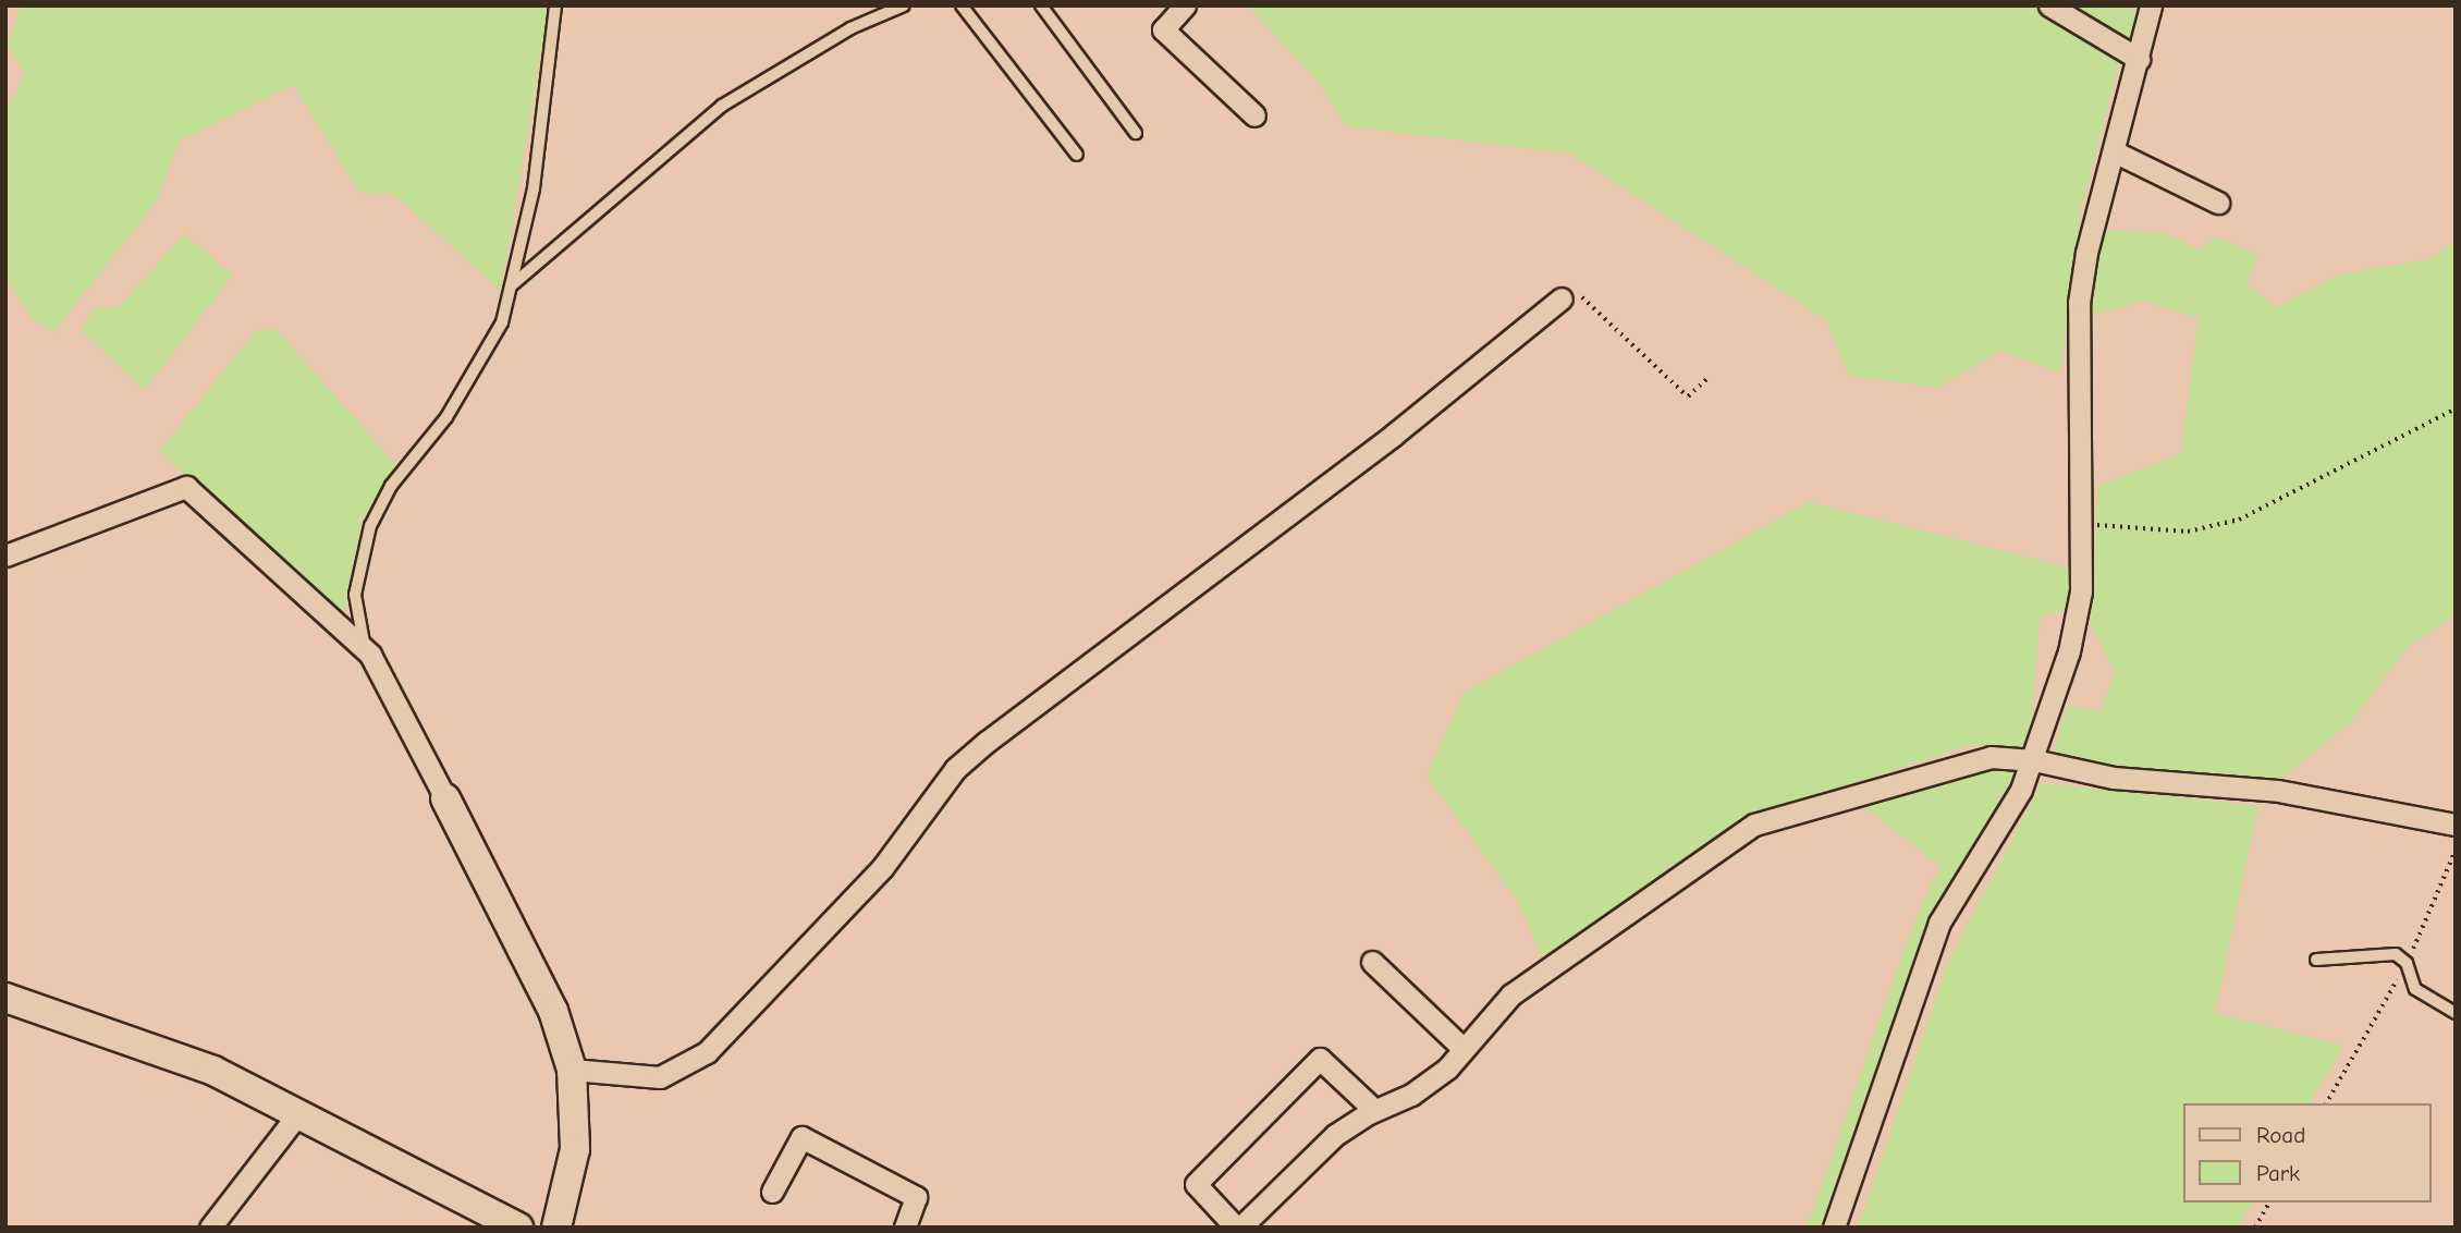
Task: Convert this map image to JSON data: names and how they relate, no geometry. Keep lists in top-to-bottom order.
{
  "legend": ["Road", "Park"]
}
